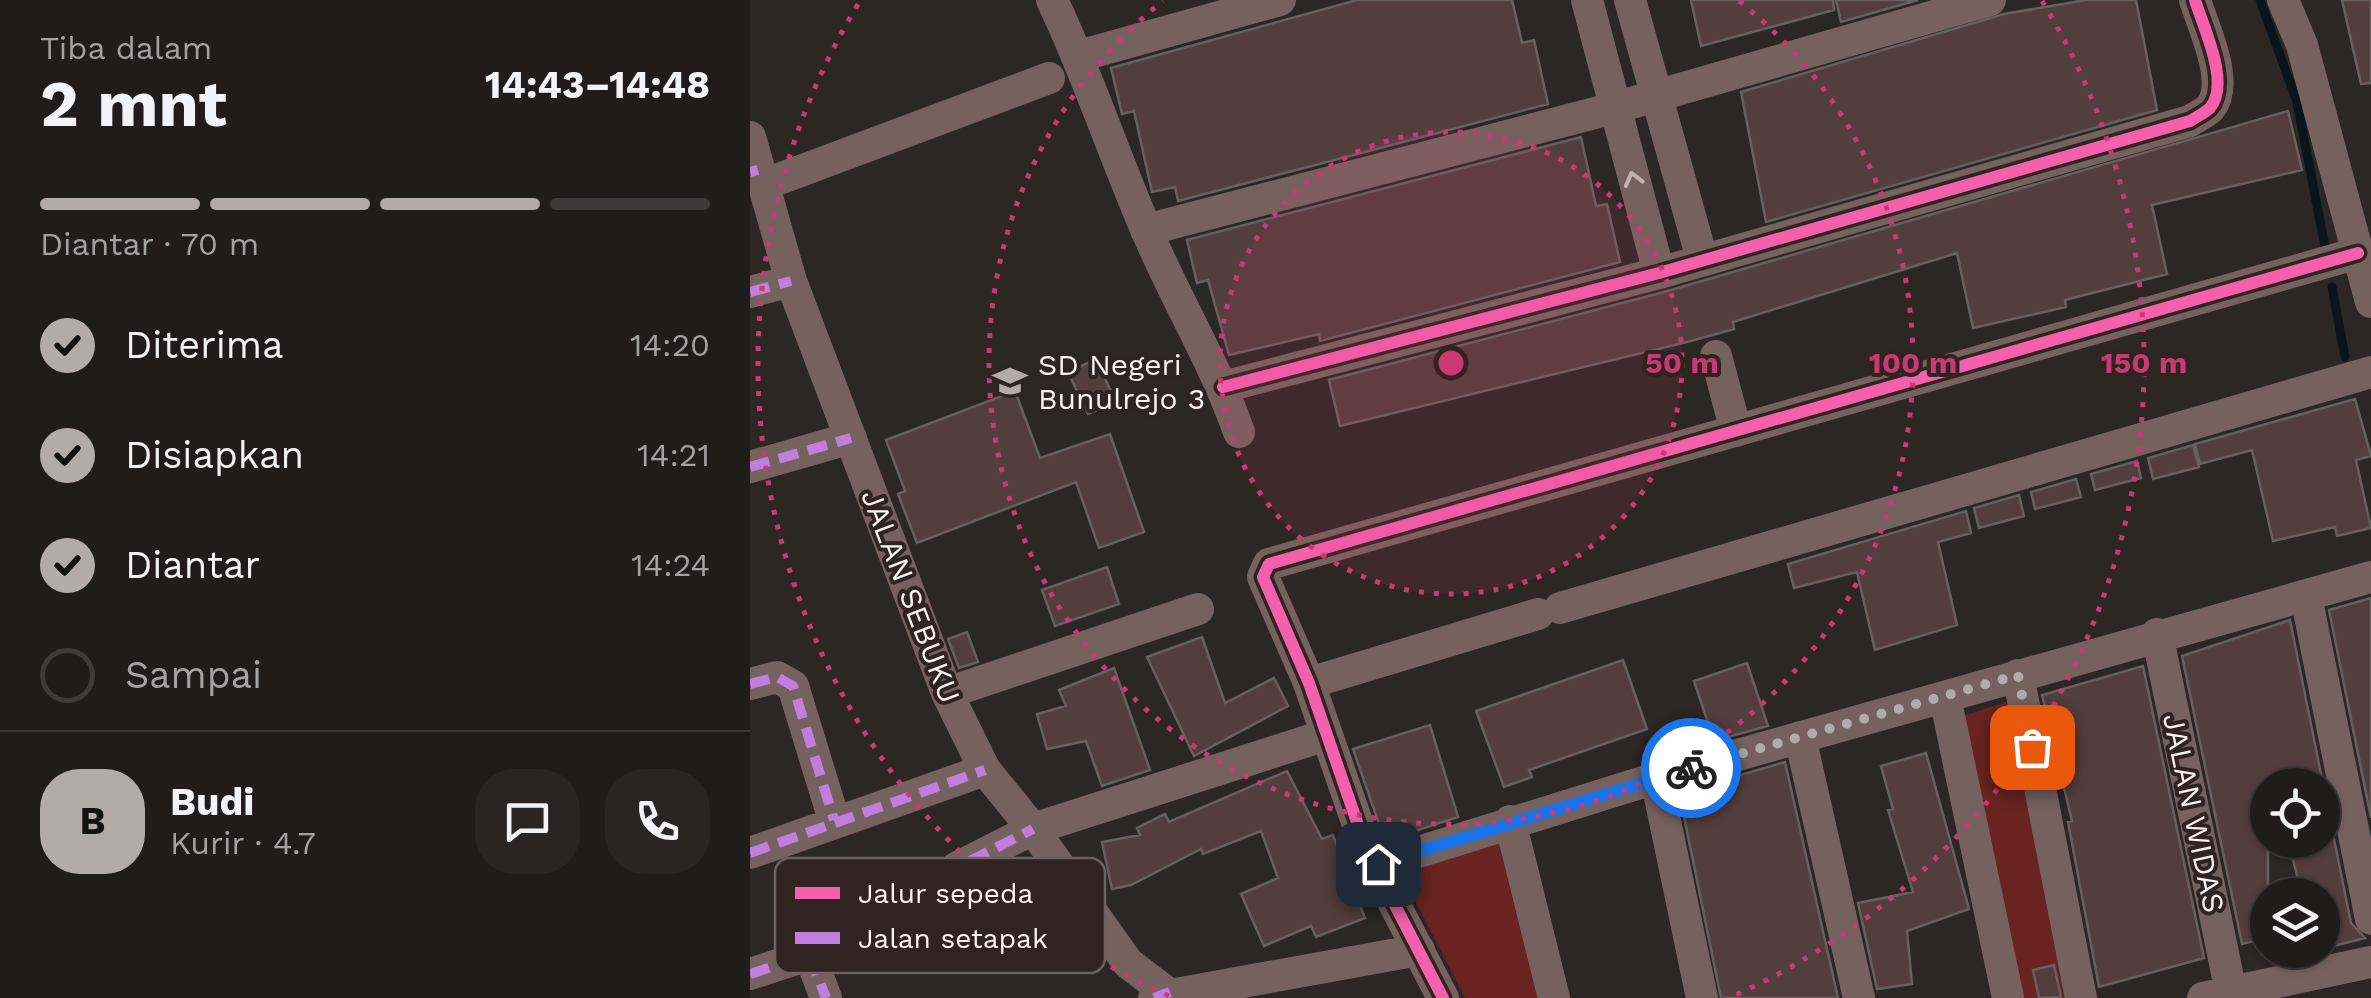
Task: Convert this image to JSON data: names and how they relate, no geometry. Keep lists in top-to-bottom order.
{
  "streets": {
    "street": ["JALAN SEBUKU", "JALAN WIDAS"]
  },
  "places": {
    "school or university": ["SD Negeri Bunulrejo 3"]
  },
  "legend": ["Jalur sepeda", "Jalan setapak"],
  "page": {
    "heading": ["2 mnt", "Tiba dalam", "14:43–14:48"],
    "panel": ["Budi", "Kurir · 4.7"],
    "bar": "Diantar · 70 m",
    "list": [
      ["Diterima", "14:20"],
      ["Disiapkan", "14:21"],
      ["Diantar", "14:24"],
      "Sampai"
    ],
    "round": "B"
  },
  "rings": ["50 m", "100 m", "150 m"]
}
